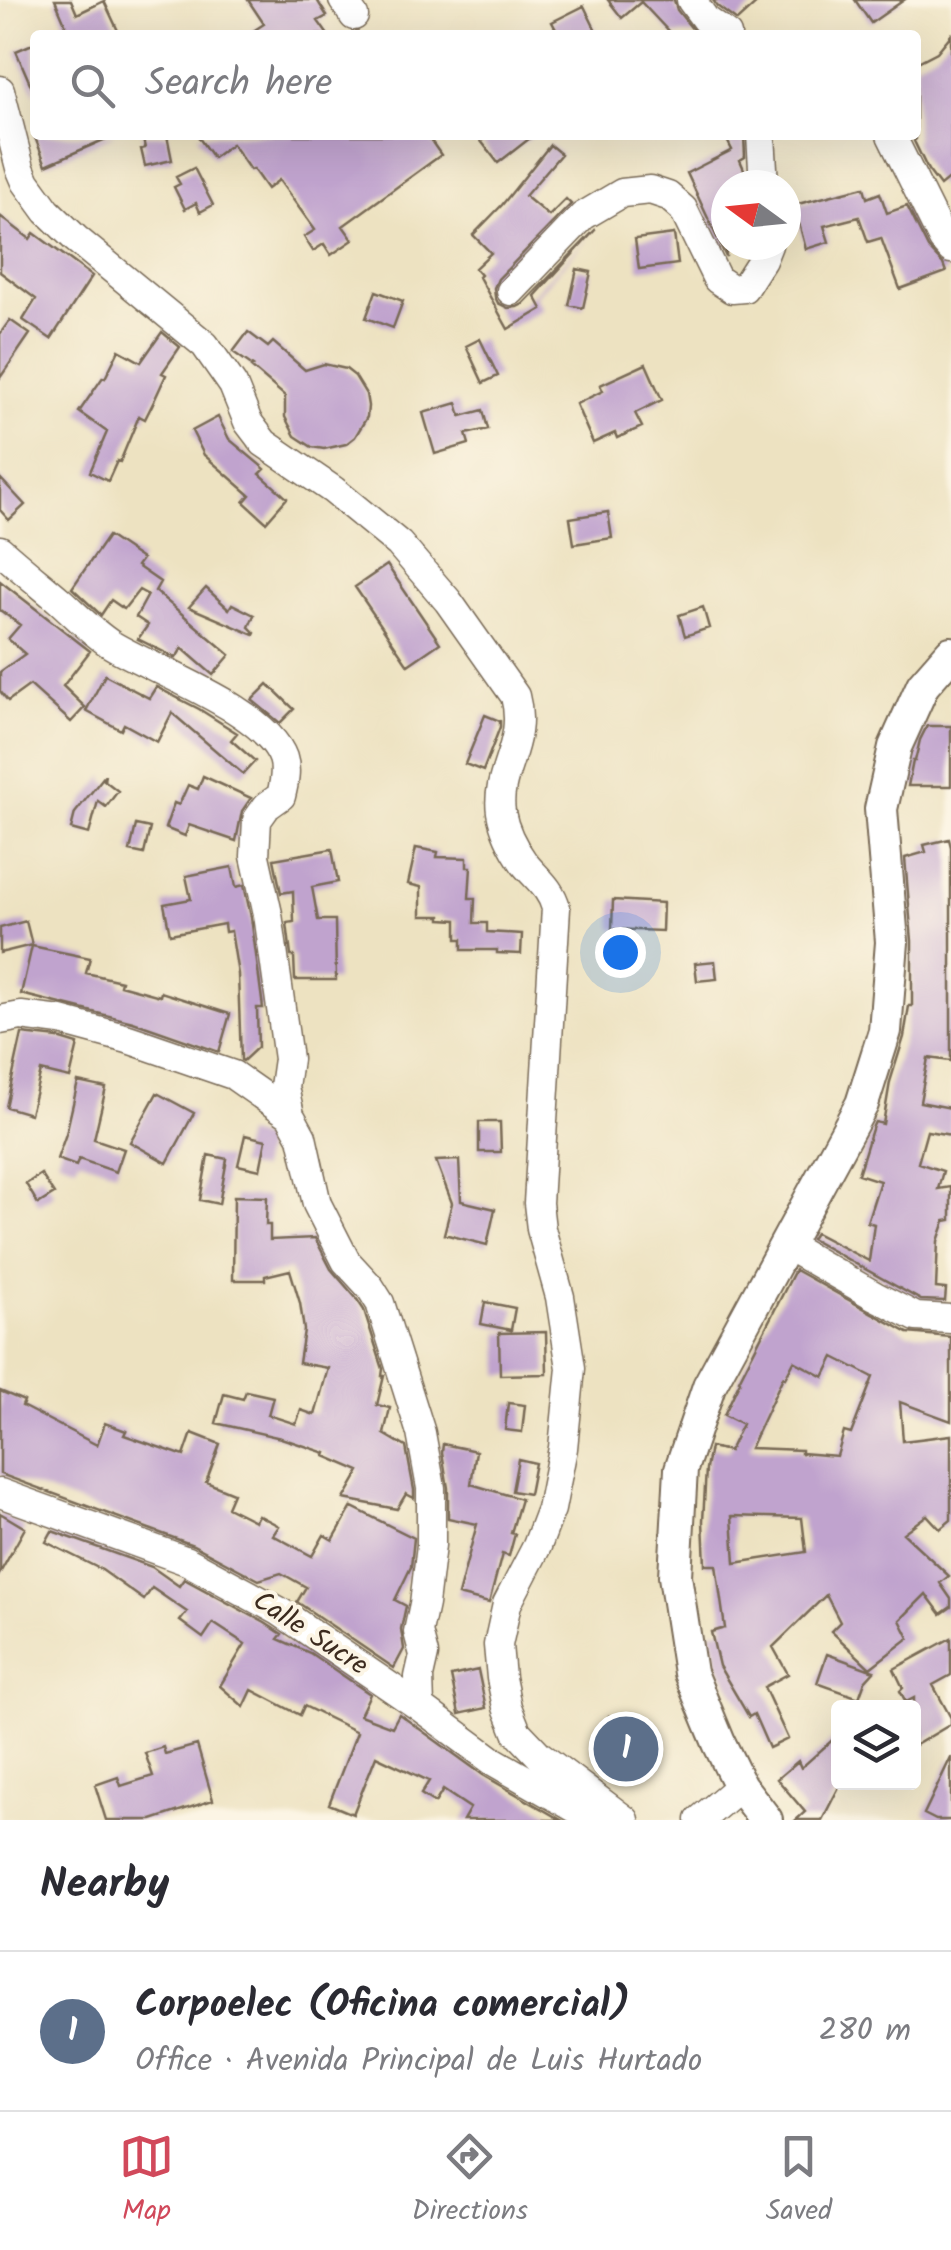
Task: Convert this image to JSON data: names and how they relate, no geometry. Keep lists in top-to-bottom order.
{
  "streets": {
    "street": ["Calle Sucre"]
  },
  "north": "left",
  "page": {
    "search": "Search here",
    "pins": "1",
    "heading": "Nearby",
    "list": [
      {
        "mark": "1",
        "name": "Corpoelec (Oficina comercial)",
        "note": "Office · Avenida Principal de Luis Hurtado",
        "value": "280 m"
      }
    ],
    "nav": ["Map", "Directions", "Saved"]
  }
}
